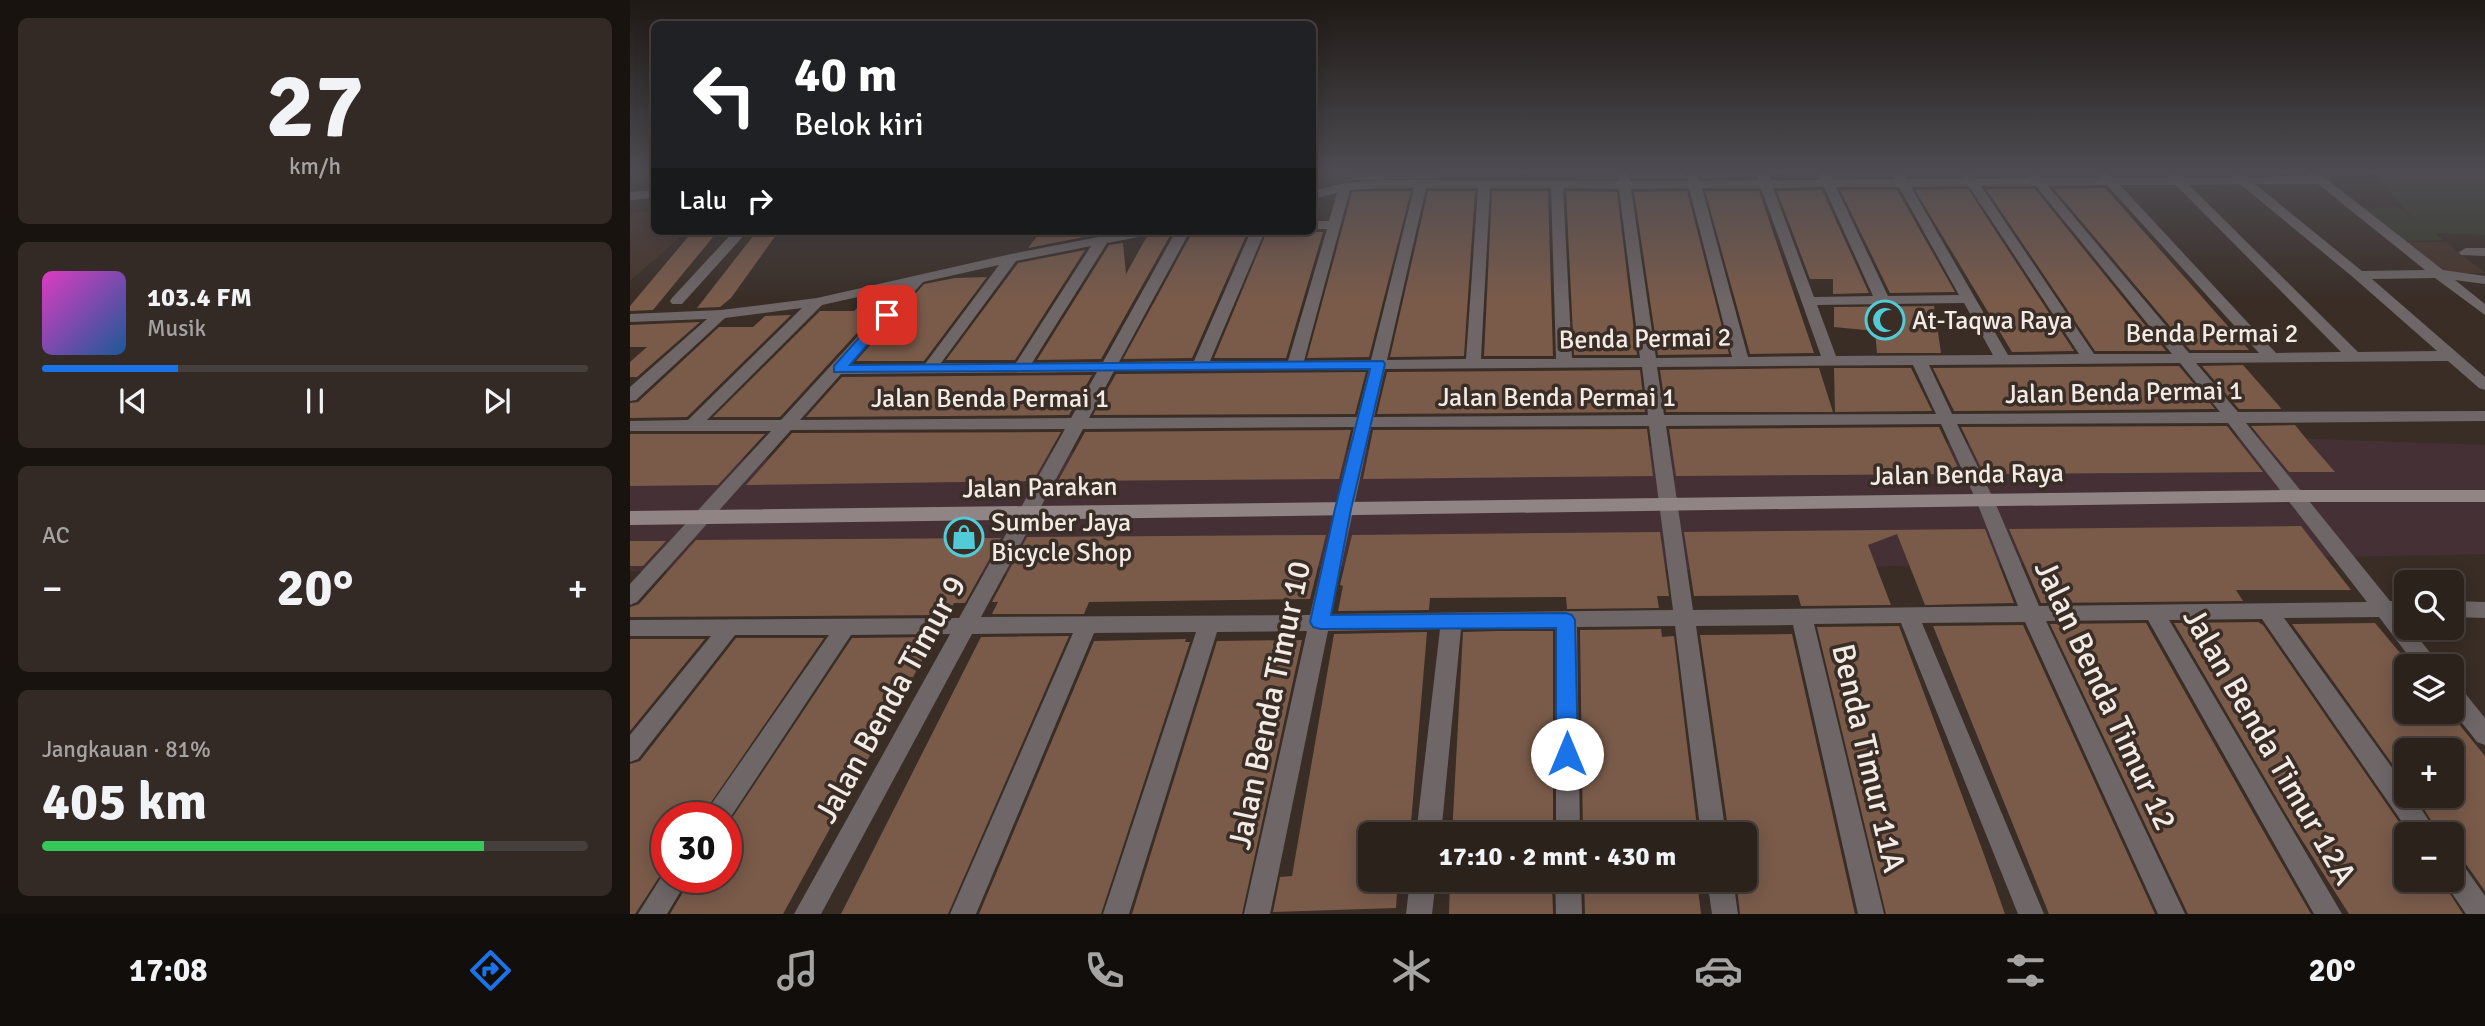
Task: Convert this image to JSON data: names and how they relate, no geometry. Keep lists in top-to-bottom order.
{
  "streets": {
    "street": [
      "Benda Permai 2",
      "Jalan Benda Permai 1",
      "Jalan Benda Raya",
      "Jalan Parakan",
      "Jalan Benda Timur 12",
      "Jalan Benda Timur 9",
      "Jalan Benda Timur 10",
      "Jalan Benda Timur 12A",
      "Benda Timur 11A"
    ]
  },
  "crossings": [
    ["Benda Permai 2", "Jalan Benda Timur 12"],
    ["Benda Permai 2", "Jalan Benda Timur 9"],
    ["Benda Permai 2", "Jalan Benda Timur 10"],
    ["Jalan Benda Permai 1", "Jalan Benda Timur 12"],
    ["Jalan Benda Permai 1", "Jalan Benda Timur 9"],
    ["Jalan Benda Permai 1", "Jalan Benda Timur 10"],
    ["Jalan Benda Raya", "Jalan Parakan"],
    ["Jalan Benda Raya", "Jalan Benda Timur 12"],
    ["Jalan Parakan", "Jalan Benda Timur 9"],
    ["Jalan Parakan", "Jalan Benda Timur 10"]
  ],
  "places": {
    "mosque": ["At-Taqwa Raya"],
    "shop": ["Sumber Jaya Bicycle Shop"]
  },
  "page": {
    "tile": [
      ["27", "km/h"],
      "AC",
      ["Jangkauan · 81%", "405 km"]
    ],
    "turn": ["40 m", "Belok kiri"],
    "then": "Lalu",
    "song": ["103.4 FM", "Musik"],
    "heat": ["−", "20°", "+"],
    "map_buttons": ["+", "−"],
    "limit": "30",
    "trip": "17:10 · 2 mnt · 430 m",
    "tabs": ["17:08", "20°"]
  }
}
